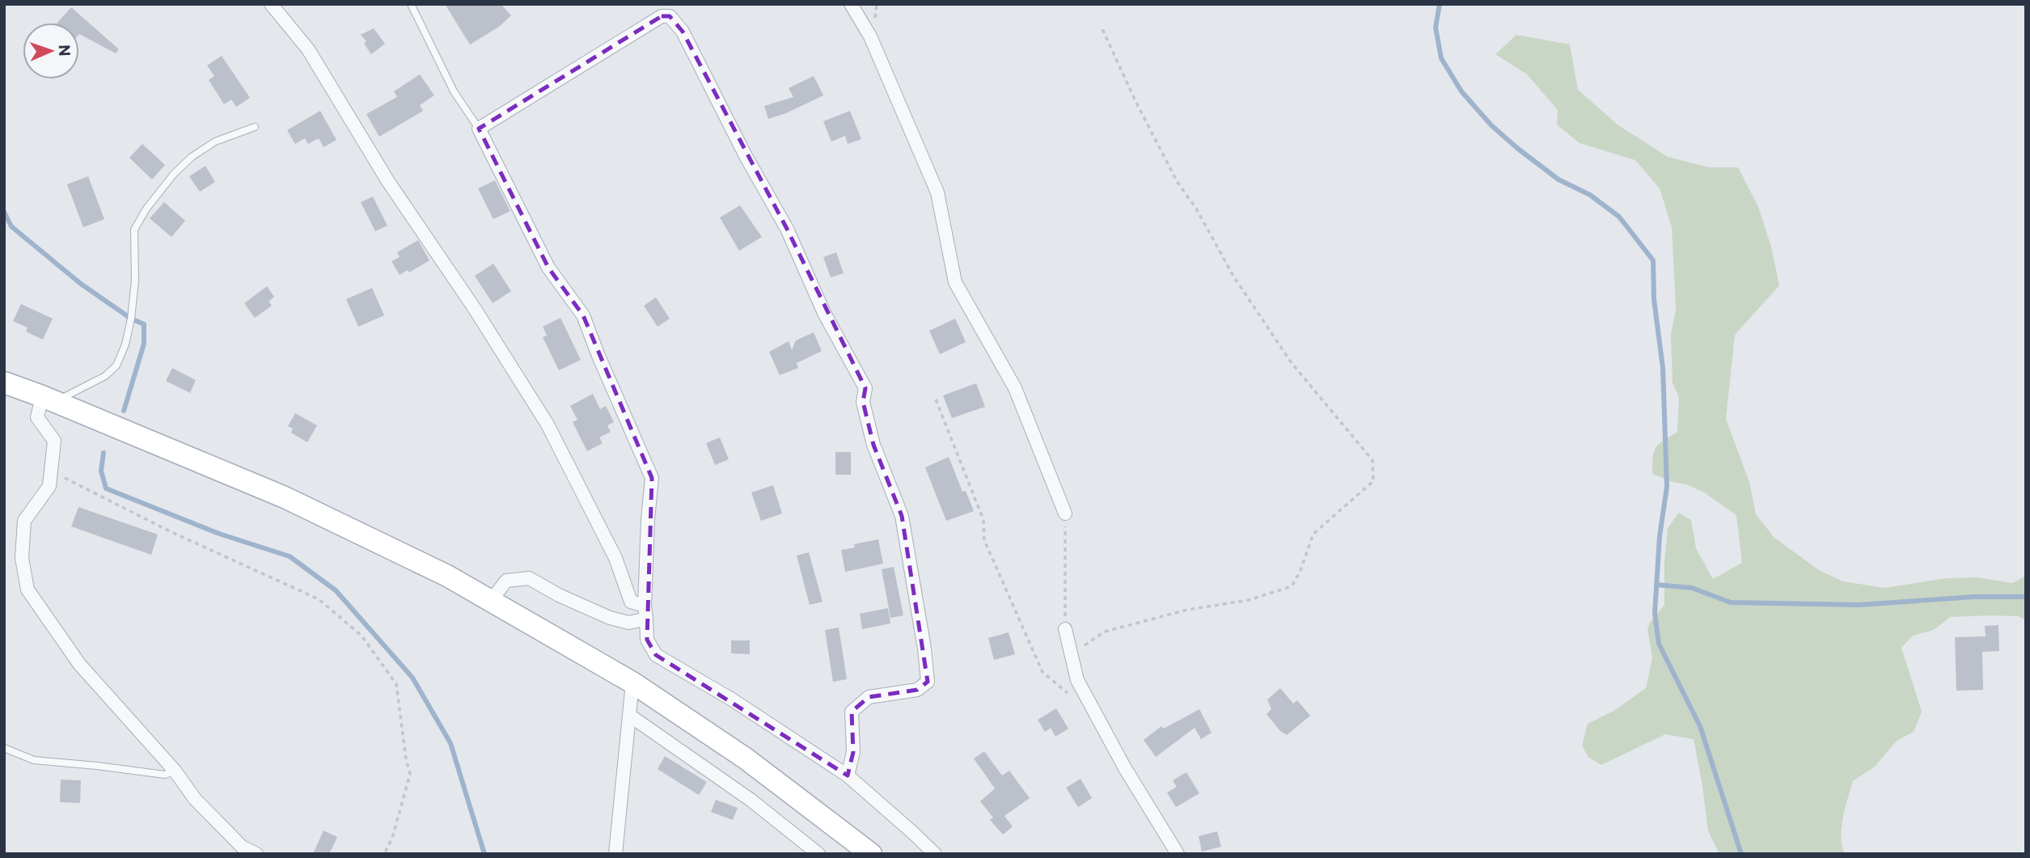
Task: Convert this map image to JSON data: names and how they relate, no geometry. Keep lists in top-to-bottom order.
{
  "north": "right"
}
